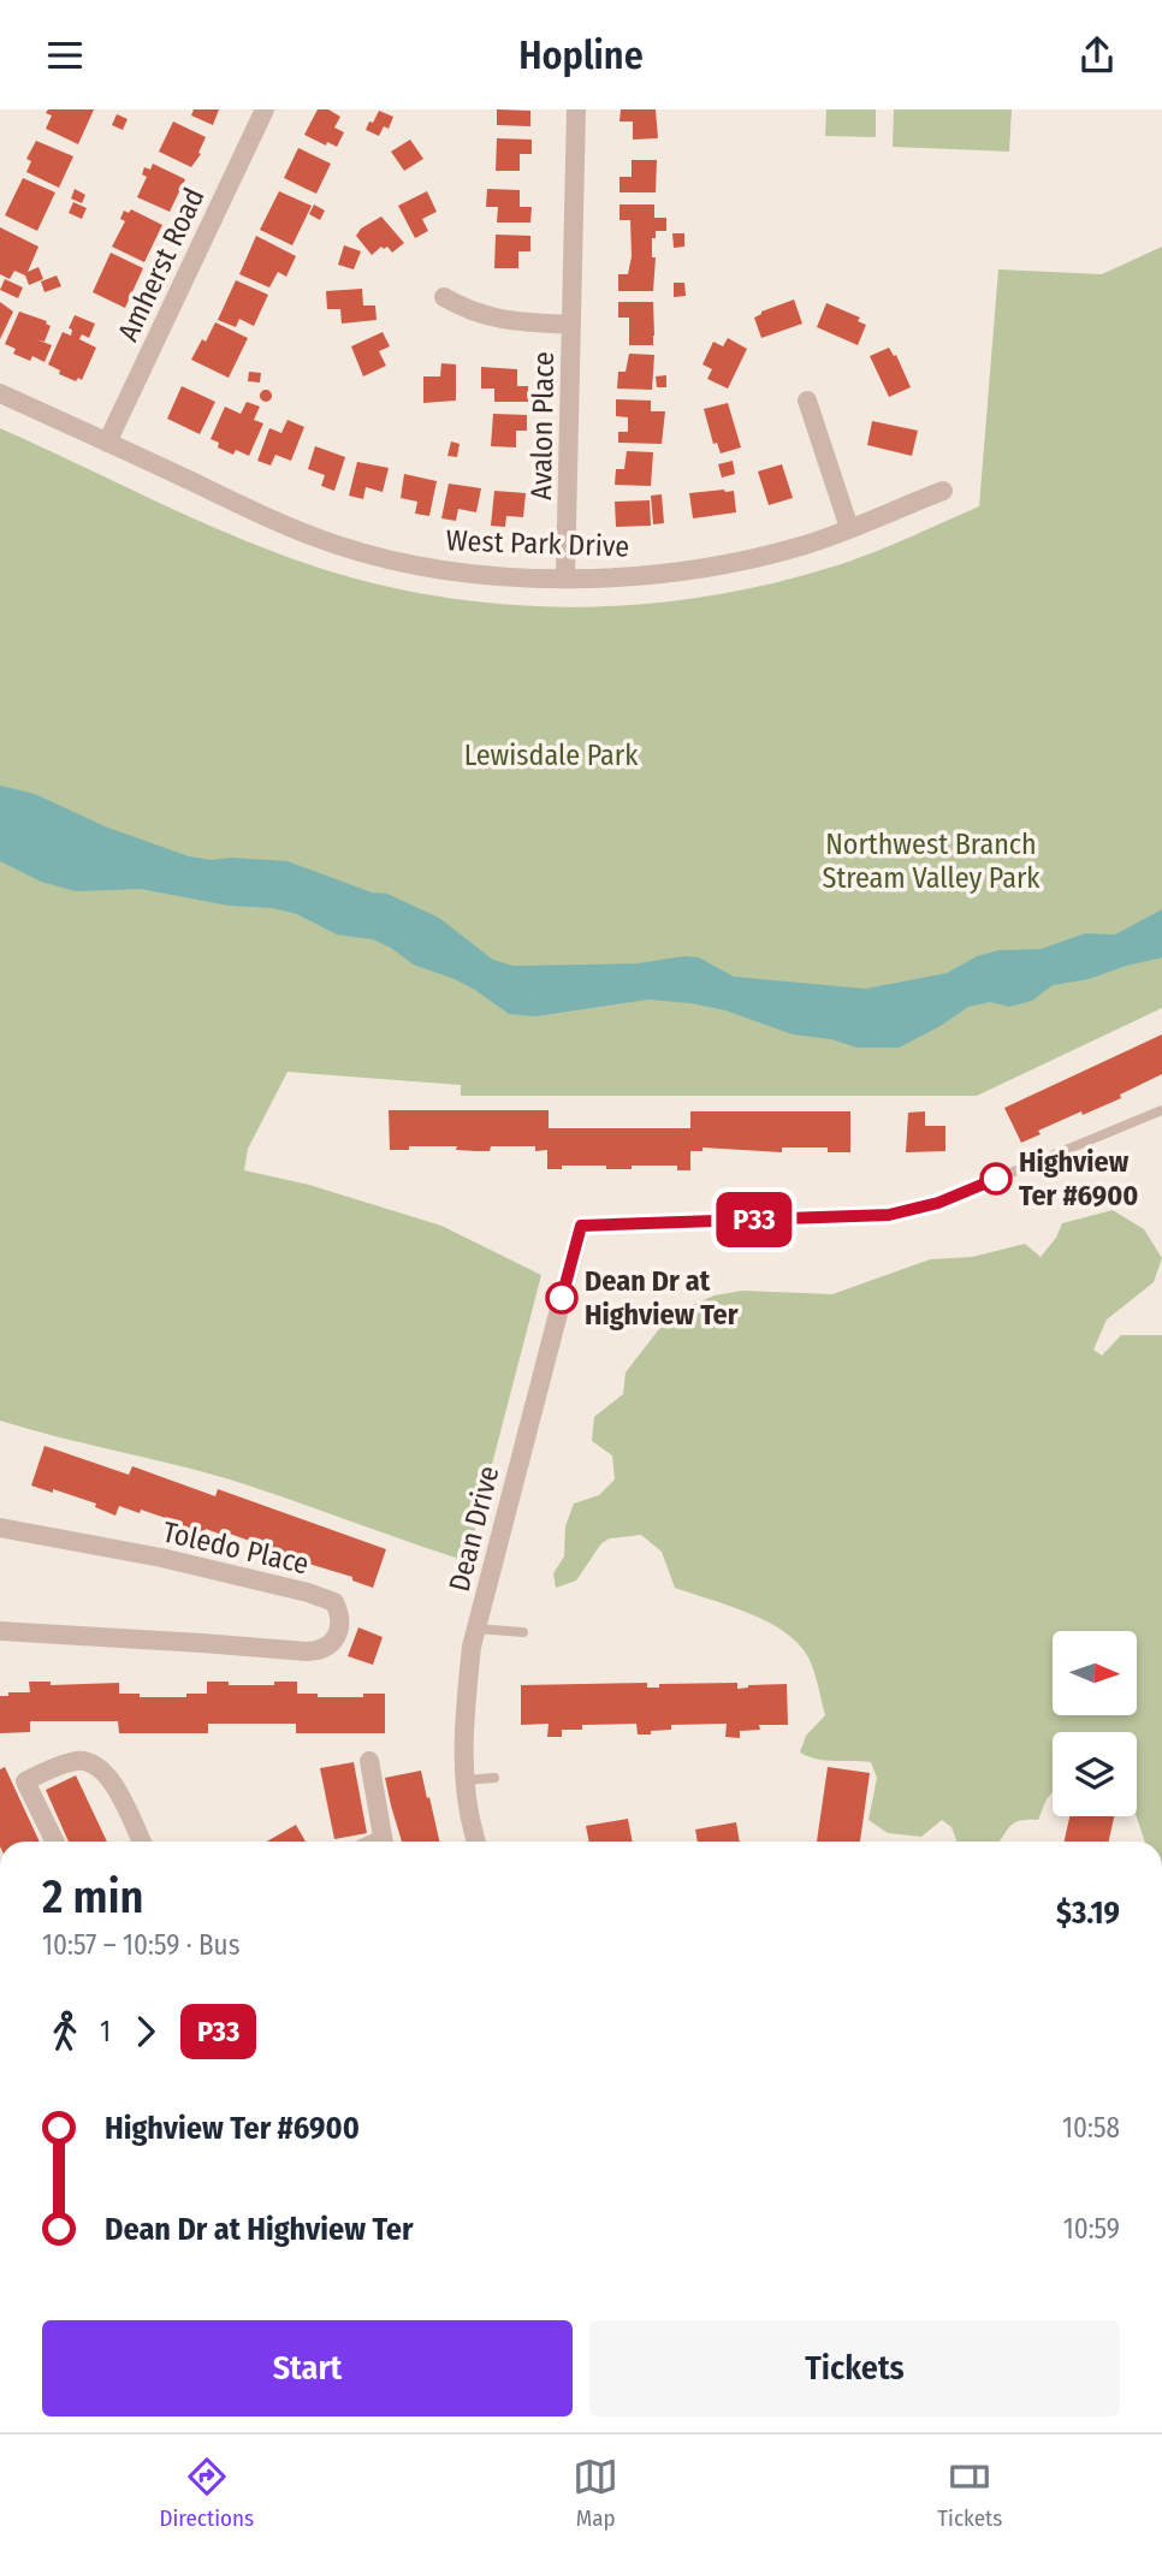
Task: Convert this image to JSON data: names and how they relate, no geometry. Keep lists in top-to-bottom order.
{
  "streets": {
    "street": [
      "Amherst Road",
      "Avalon Place",
      "West Park Drive",
      "Dean Drive",
      "Toledo Place"
    ]
  },
  "crossings": [
    ["Amherst Road", "West Park Drive"],
    ["Avalon Place", "West Park Drive"]
  ],
  "parks": ["Lewisdale Park", "Northwest Branch Stream Valley Park"],
  "places": ["Highview Ter #6900", "Dean Dr at Highview Ter"],
  "lines": ["bus line P33"],
  "north": "right",
  "page": {
    "header": "Hopline",
    "on_map": "P33",
    "heading": ["2 min", "10:57 – 10:59 · Bus", "$3.19"],
    "legs": ["1", "P33"],
    "list": [
      {
        "name": "Highview Ter #6900",
        "value": "10:58"
      },
      {
        "name": "Dean Dr at Highview Ter",
        "value": "10:59"
      }
    ],
    "buttons": ["Start", "Tickets"],
    "tabs": ["Directions", "Map", "Tickets"]
  }
}
